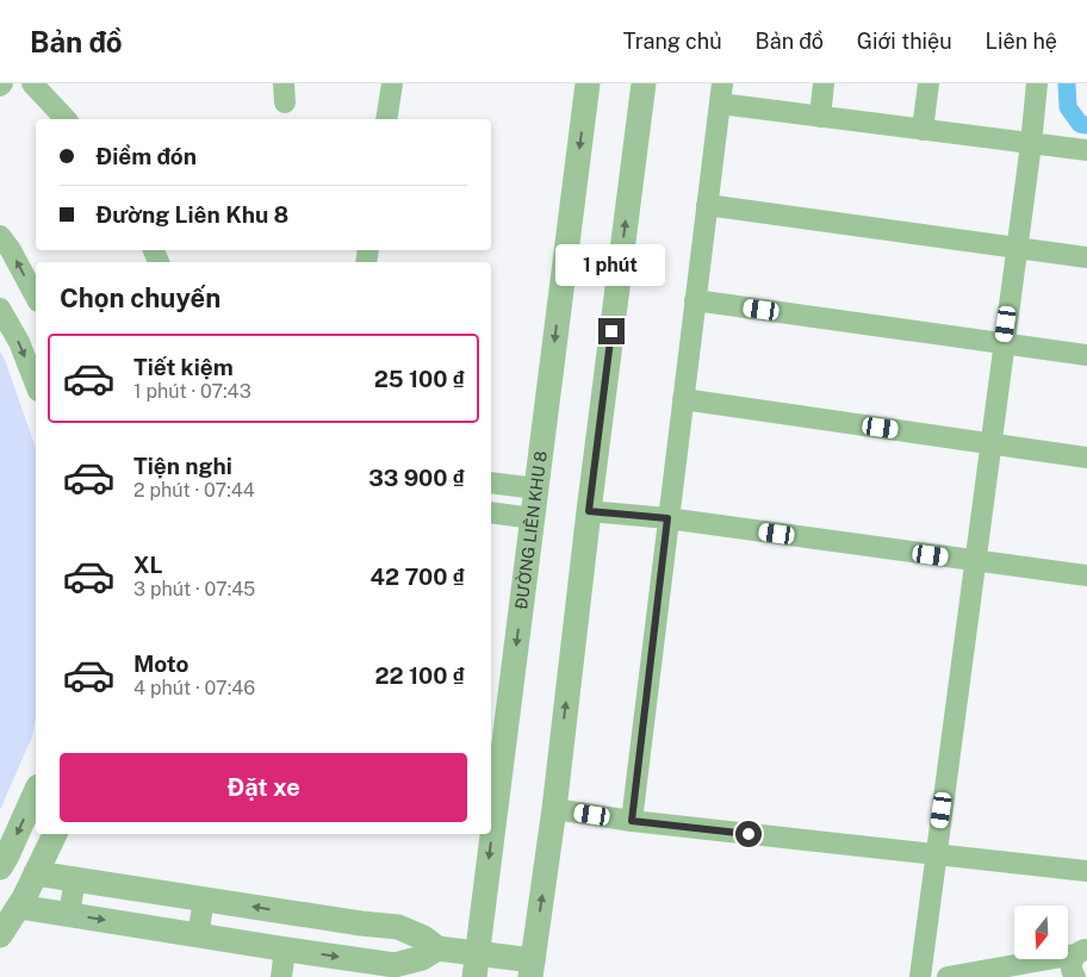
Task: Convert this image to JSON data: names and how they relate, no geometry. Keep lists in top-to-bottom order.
{
  "streets": {
    "street": ["ĐƯỜNG LIÊN KHU 8"]
  },
  "north": "bottom",
  "page": {
    "header": "Bản đồ",
    "nav": [
      "Trang chủ",
      "Bản đồ",
      "Giới thiệu",
      "Liên hệ"
    ],
    "banner": ["Điểm đón", "Đường Liên Khu 8"],
    "bubble": "1 phút",
    "heading": "Chọn chuyến",
    "list": [
      {
        "name": "Tiết kiệm",
        "note": "1 phút · 07:43",
        "value": "25 100 ₫"
      },
      {
        "name": "Tiện nghi",
        "note": "2 phút · 07:44",
        "value": "33 900 ₫"
      },
      {
        "name": "XL",
        "note": "3 phút · 07:45",
        "value": "42 700 ₫"
      },
      {
        "name": "Moto",
        "note": "4 phút · 07:46",
        "value": "22 100 ₫"
      }
    ],
    "buttons": "Đặt xe"
  }
}
